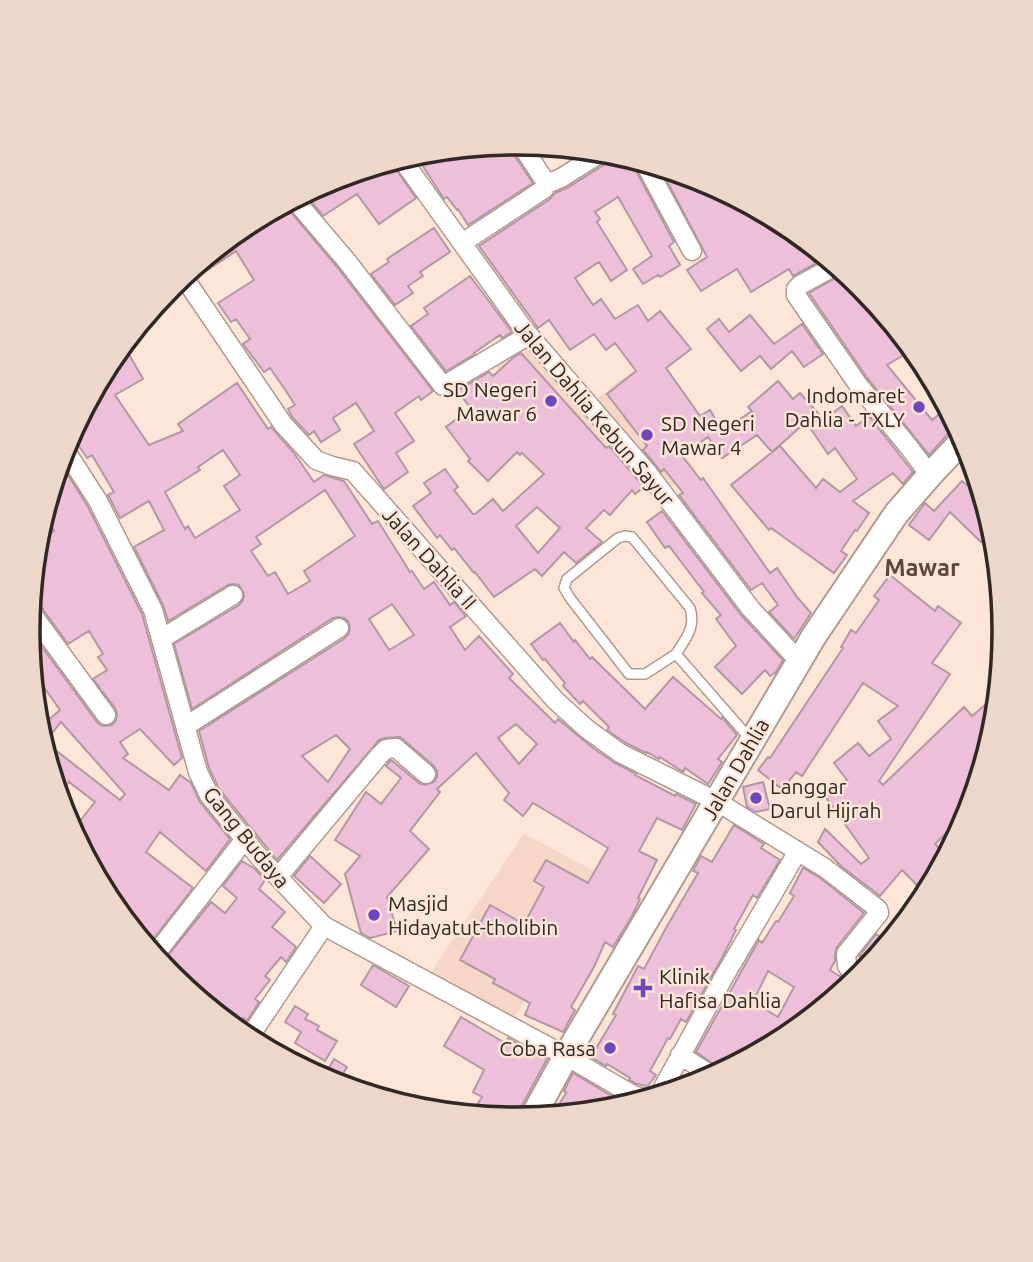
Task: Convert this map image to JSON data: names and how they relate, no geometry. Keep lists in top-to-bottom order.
{
  "streets": {
    "street": [
      "Jalan Dahlia Kebun Sayur",
      "Jalan Dahlia II",
      "Jalan Dahlia",
      "Gang Budaya"
    ]
  },
  "crossings": [
    ["Jalan Dahlia Kebun Sayur", "Jalan Dahlia"],
    ["Jalan Dahlia II", "Jalan Dahlia"],
    ["Jalan Dahlia II", "Gang Budaya"],
    ["Jalan Dahlia", "Gang Budaya"]
  ],
  "districts": ["Mawar"],
  "places": {
    "other": [
      "SD Negeri Mawar 6",
      "Indomaret Dahlia - TXLY",
      "SD Negeri Mawar 4",
      "Langgar Darul Hijrah",
      "Masjid Hidayatut-tholibin",
      "Coba Rasa"
    ],
    "health": ["Klinik Hafisa Dahlia"]
  }
}
